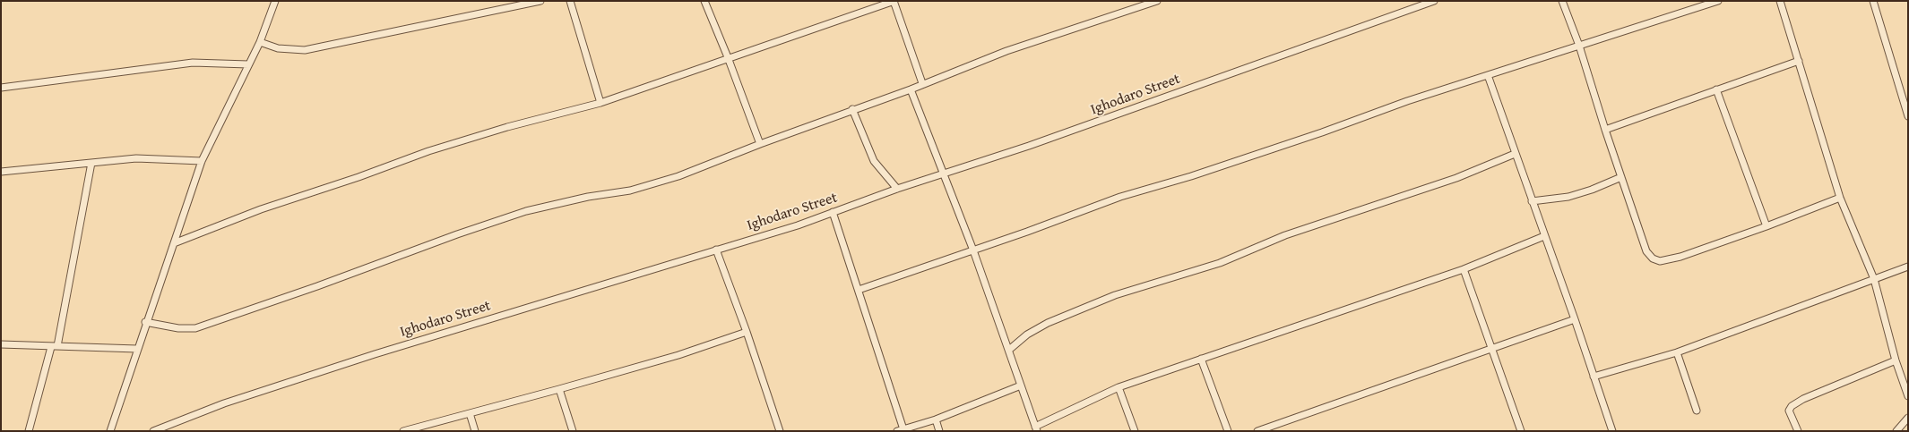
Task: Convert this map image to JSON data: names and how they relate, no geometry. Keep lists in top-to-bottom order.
{
  "streets": {
    "street": ["Ighodaro Street"]
  }
}
